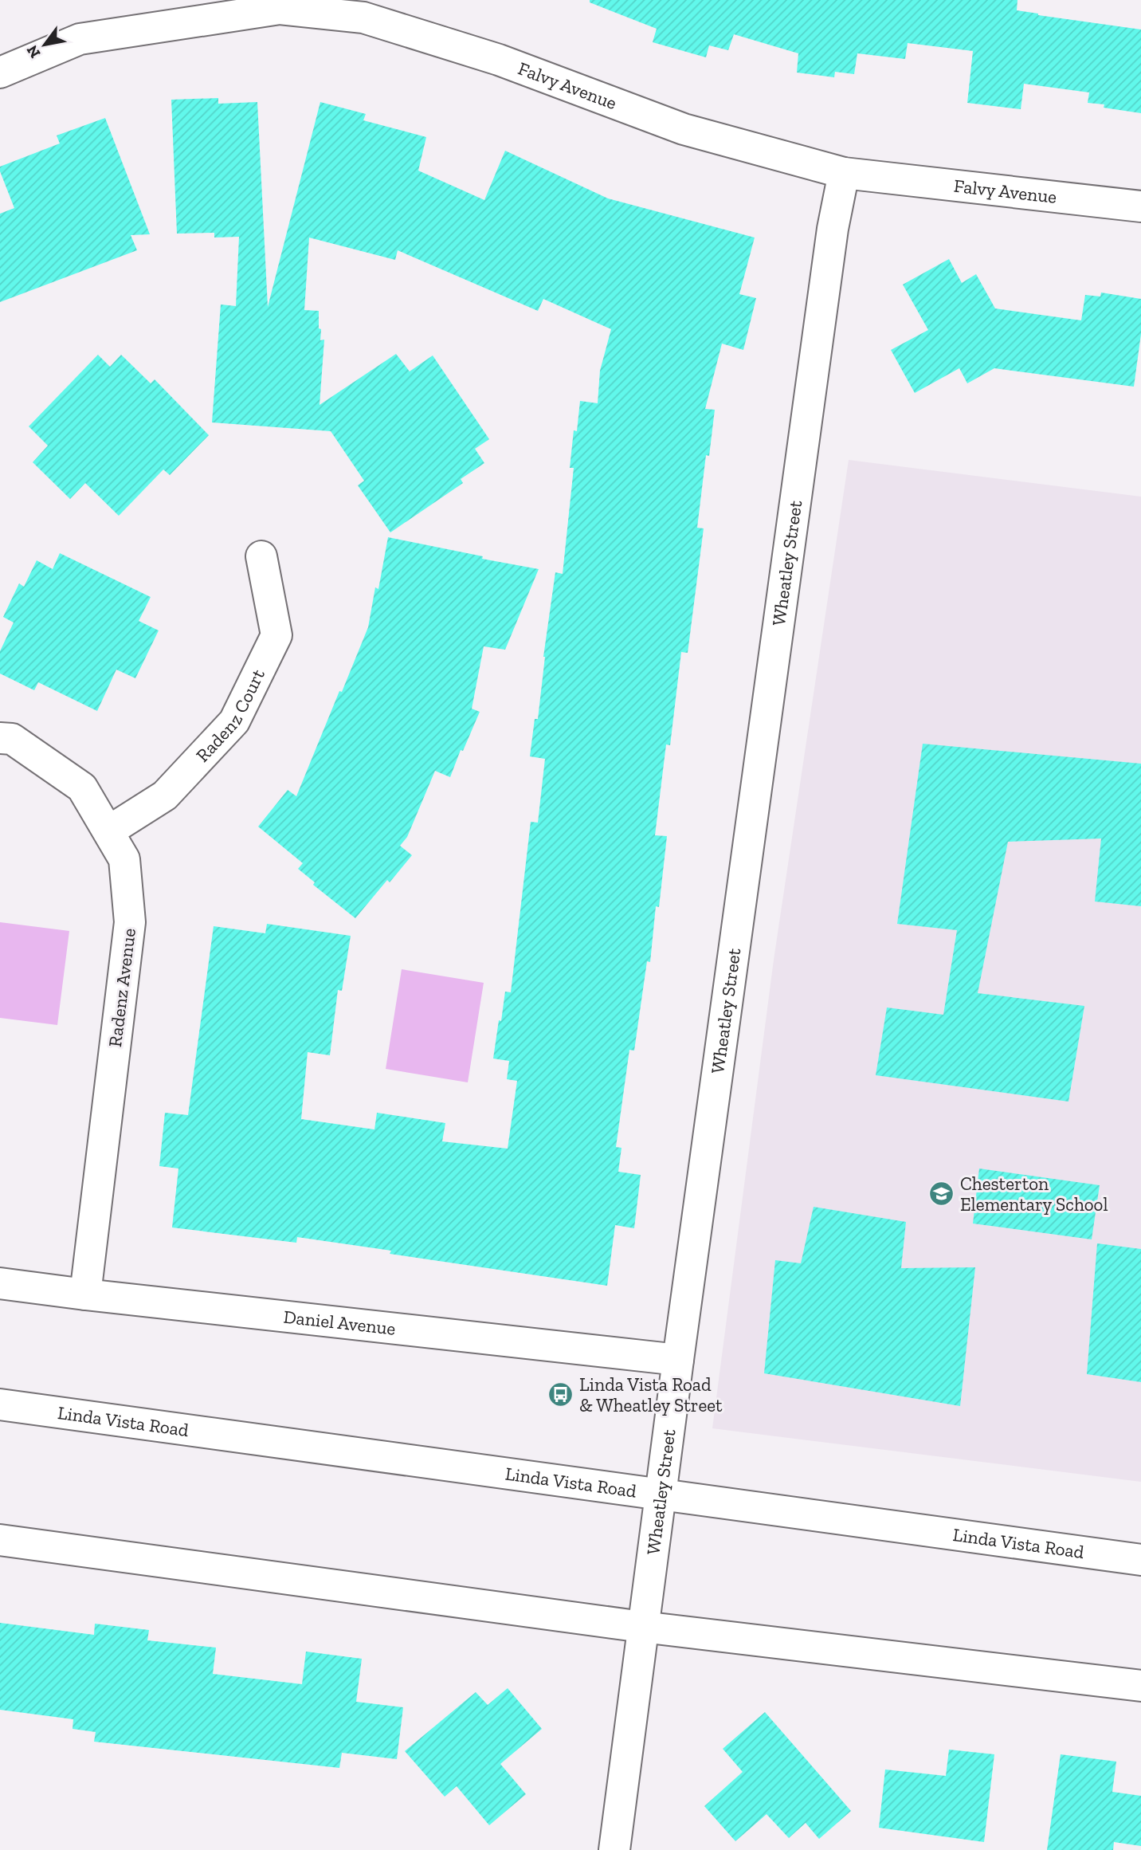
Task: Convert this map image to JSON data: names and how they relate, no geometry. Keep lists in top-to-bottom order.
{
  "streets": {
    "street": [
      "Falvy Avenue",
      "Wheatley Street",
      "Radenz Court",
      "Radenz Avenue",
      "Daniel Avenue",
      "Linda Vista Road"
    ]
  },
  "crossings": [
    ["Falvy Avenue", "Wheatley Street"],
    ["Wheatley Street", "Daniel Avenue"],
    ["Wheatley Street", "Linda Vista Road"],
    ["Radenz Court", "Radenz Avenue"],
    ["Radenz Avenue", "Daniel Avenue"]
  ],
  "places": {
    "school or university": ["Chesterton Elementary School"],
    "bus stop": ["Linda Vista Road & Wheatley Street"]
  },
  "north": "bottom left"
}
